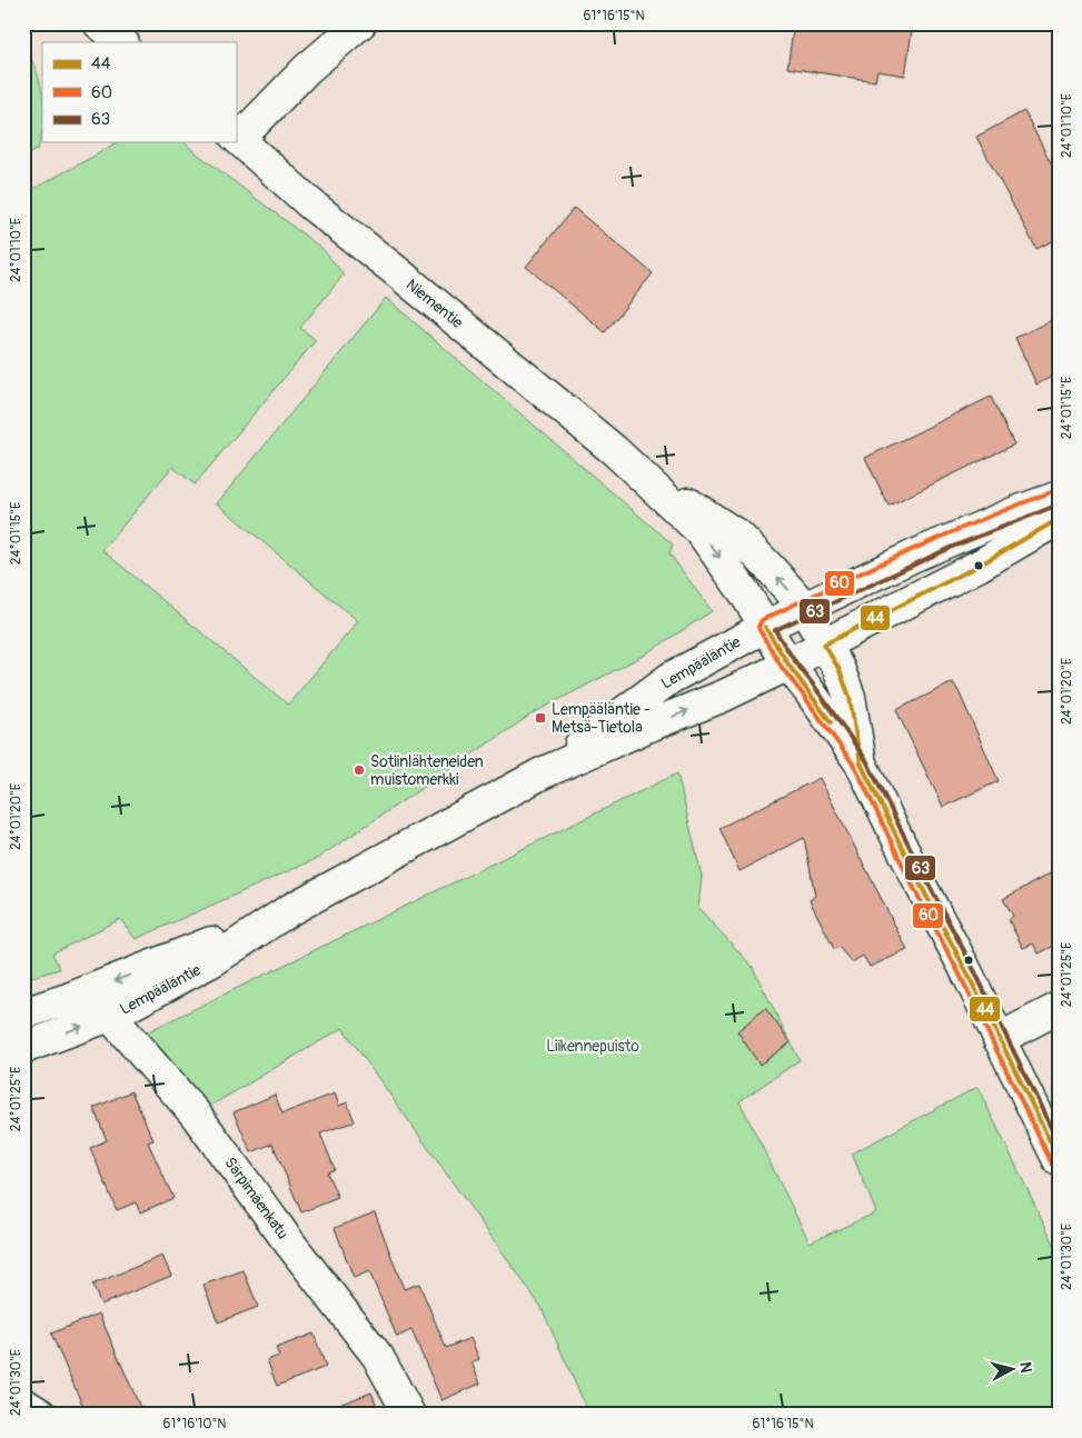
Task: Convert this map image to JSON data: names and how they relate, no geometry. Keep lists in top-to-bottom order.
{
  "streets": {
    "main road": ["Niementie", "Lempääläntie", "Särpimäenkatu"]
  },
  "crossings": [
    ["Niementie", "Lempääläntie"],
    ["Lempääläntie", "Särpimäenkatu"]
  ],
  "parks": ["Liikennepuisto"],
  "places": {
    "transit": ["Lempääläntie - Metsä-Tietola"],
    "other": ["Sotiinlähteneiden muistomerkki"]
  },
  "lines": ["transit line 60", "transit line 63", "transit line 44"],
  "legend": ["44", "60", "63"],
  "north": "right",
  "coordinates": [
    "61°16'15\"N",
    "24°01'10\"E",
    "24°01'15\"E",
    "24°01'20\"E",
    "24°01'25\"E",
    "24°01'30\"E",
    "61°16'10\"N"
  ]
}
